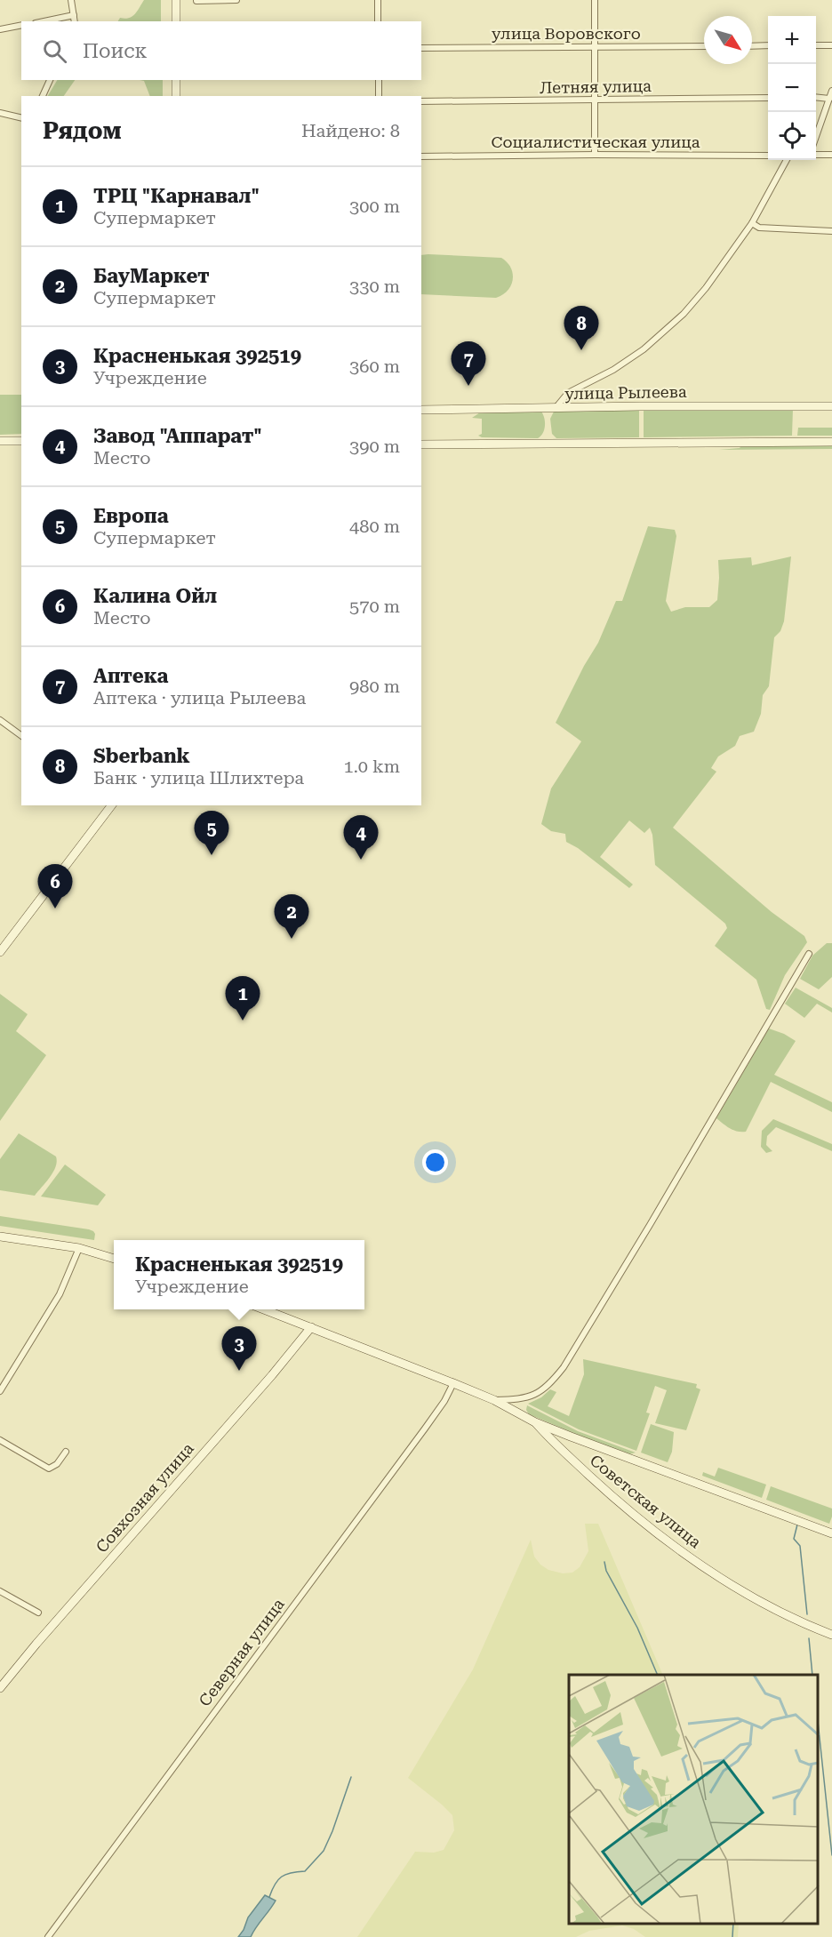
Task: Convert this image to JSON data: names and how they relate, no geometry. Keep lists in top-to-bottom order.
{
  "streets": {
    "main road": ["улица Рылеева", "Совхозная улица", "Советская улица"],
    "street": [
      "улица Воровского",
      "Летняя улица",
      "Социалистическая улица",
      "Северная улица"
    ]
  },
  "north": "bottom right",
  "page": {
    "map_buttons": ["+", "−"],
    "search": "Поиск",
    "heading": ["Рядом", "Найдено: 8"],
    "list": [
      {
        "mark": "1",
        "name": "ТРЦ \"Карнавал\"",
        "note": "Супермаркет",
        "value": "300 m"
      },
      {
        "mark": "2",
        "name": "БауМаркет",
        "note": "Супермаркет",
        "value": "330 m"
      },
      {
        "mark": "3",
        "name": "Красненькая 392519",
        "note": "Учреждение",
        "value": "360 m"
      },
      {
        "mark": "4",
        "name": "Завод \"Аппарат\"",
        "note": "Место",
        "value": "390 m"
      },
      {
        "mark": "5",
        "name": "Европа",
        "note": "Супермаркет",
        "value": "480 m"
      },
      {
        "mark": "6",
        "name": "Калина Ойл",
        "note": "Место",
        "value": "570 m"
      },
      {
        "mark": "7",
        "name": "Аптека",
        "note": "Аптека · улица Рылеева",
        "value": "980 m"
      },
      {
        "mark": "8",
        "name": "Sberbank",
        "note": "Банк · улица Шлихтера",
        "value": "1.0 km"
      }
    ],
    "pins": [
      "8",
      "7",
      "5",
      "4",
      "6",
      "2",
      "1",
      "3"
    ],
    "popup": ["Красненькая 392519", "Учреждение"]
  }
}
